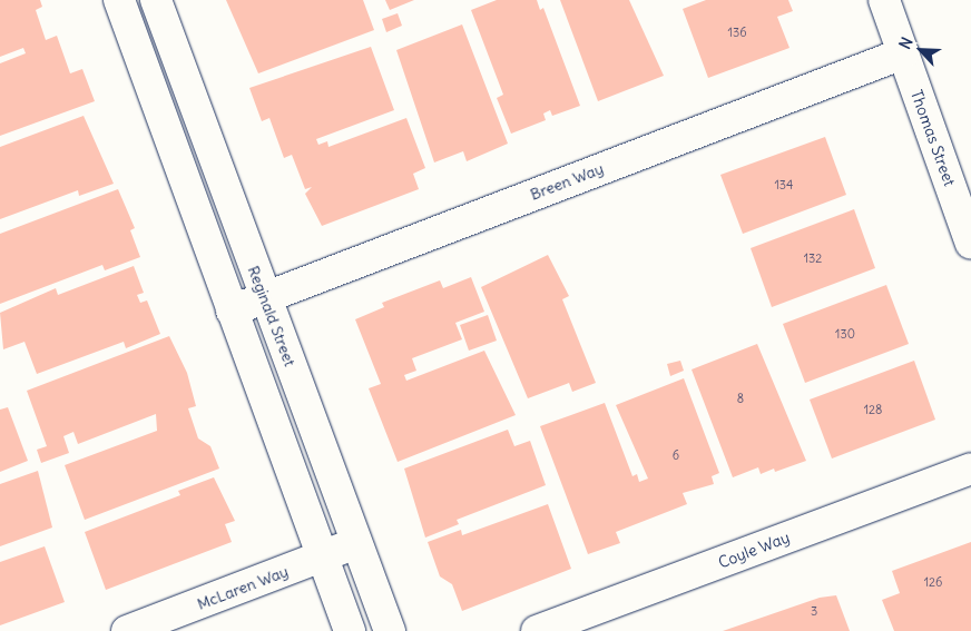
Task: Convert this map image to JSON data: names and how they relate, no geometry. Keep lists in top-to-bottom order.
{
  "streets": {
    "street": [
      "Thomas Street",
      "Breen Way",
      "Reginald Street",
      "Coyle Way",
      "McLaren Way"
    ]
  },
  "crossings": [
    ["Thomas Street", "Breen Way"],
    ["Breen Way", "Reginald Street"],
    ["Reginald Street", "McLaren Way"]
  ],
  "house_numbers": [
    "136",
    "134",
    "132",
    "130",
    "8",
    "128",
    "6",
    "126",
    "3"
  ],
  "north": "top left"
}
